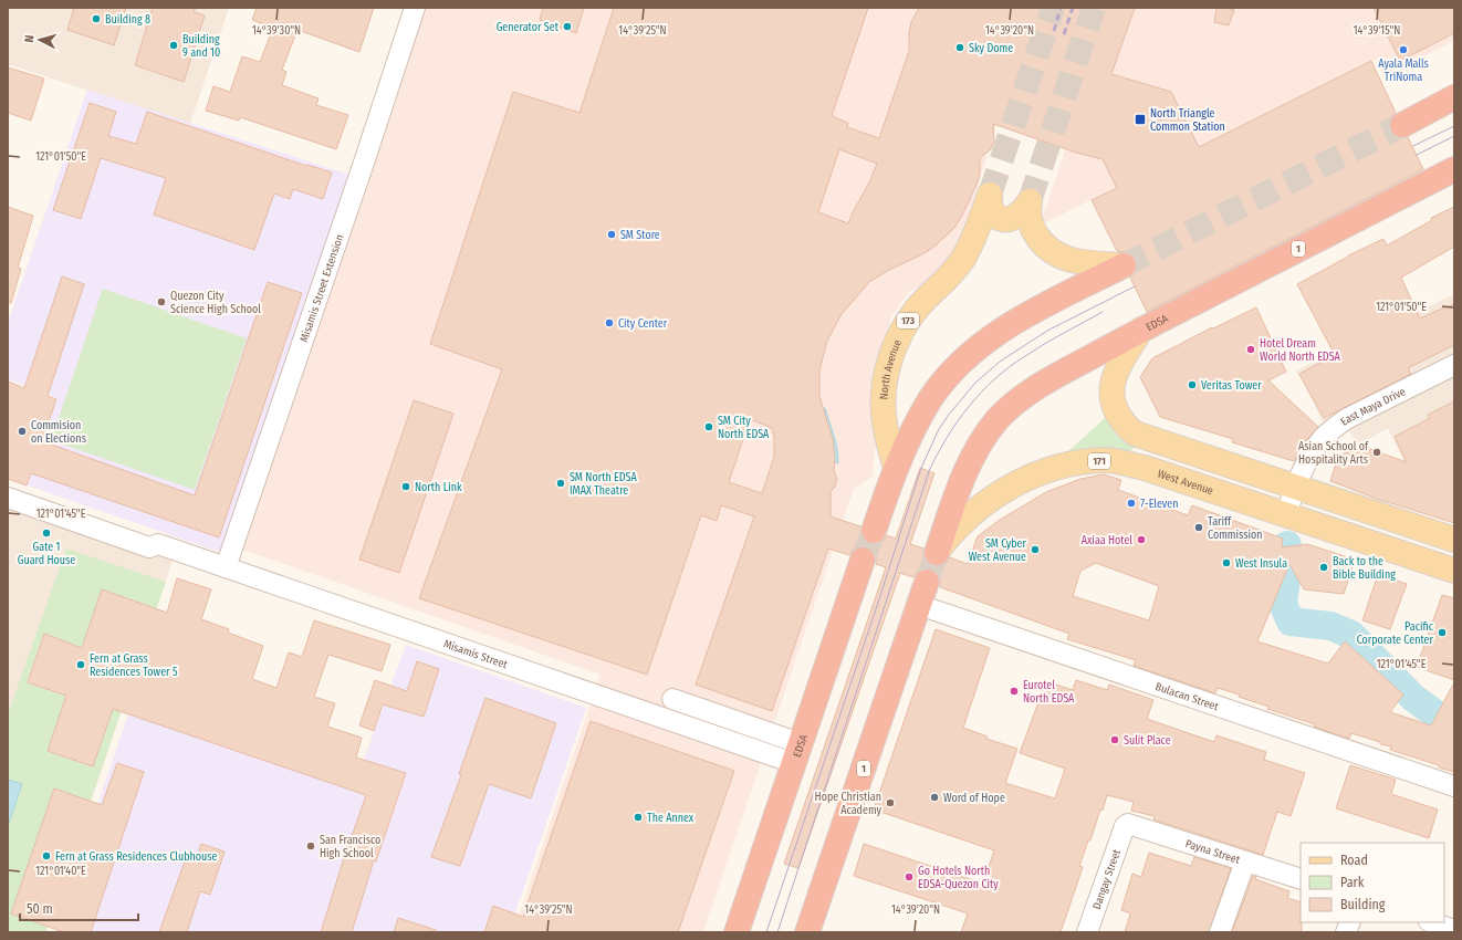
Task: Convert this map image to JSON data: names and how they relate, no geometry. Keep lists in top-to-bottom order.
{
  "streets": {
    "highway": ["1", "EDSA"],
    "main road": [
      "173",
      "North Avenue",
      "171",
      "West Avenue"
    ],
    "street": [
      "Misamis Street Extension",
      "East Maya Drive",
      "Misamis Street",
      "Bulacan Street",
      "Payna Street",
      "Dangay Street"
    ]
  },
  "crossings": [
    ["1", "Bulacan Street"],
    ["Misamis Street Extension", "Misamis Street"],
    ["EDSA", "West Avenue"],
    ["EDSA", "Misamis Street"],
    ["East Maya Drive", "West Avenue"],
    ["Payna Street", "Dangay Street"]
  ],
  "places": {
    "other": [
      "Building 8",
      "Generator Set",
      "Building 9 and 10",
      "Sky Dome",
      "Ayala Malls TriNoma",
      "SM Store",
      "Quezon City Science High School",
      "City Center",
      "Hotel Dream World North EDSA",
      "Veritas Tower",
      "SM City North EDSA",
      "Commision on Elections",
      "Asian School of Hospitality Arts",
      "SM North EDSA IMAX Theatre",
      "North Link",
      "7-Eleven",
      "Tariff Commission",
      "Gate 1 Guard House",
      "Axiaa Hotel",
      "SM Cyber West Avenue",
      "West Insula",
      "Back to the Bible Building",
      "Pacific Corporate Center",
      "Fern at Grass Residences Tower 5",
      "Eurotel North EDSA",
      "Sulit Place",
      "Word of Hope",
      "Hope Christian Academy",
      "The Annex",
      "San Francisco High School",
      "Fern at Grass Residences Clubhouse",
      "Go Hotels North EDSA-Quezon City"
    ],
    "transit": ["North Triangle Common Station"]
  },
  "legend": ["Road", "Park", "Building"],
  "scale_bar": "50 m",
  "north": "left",
  "coordinates": [
    "14°39'30\"N",
    "14°39'25\"N",
    "14°39'20\"N",
    "14°39'15\"N",
    "121°01'50\"E",
    "121°01'45\"E",
    "121°01'40\"E"
  ]
}
